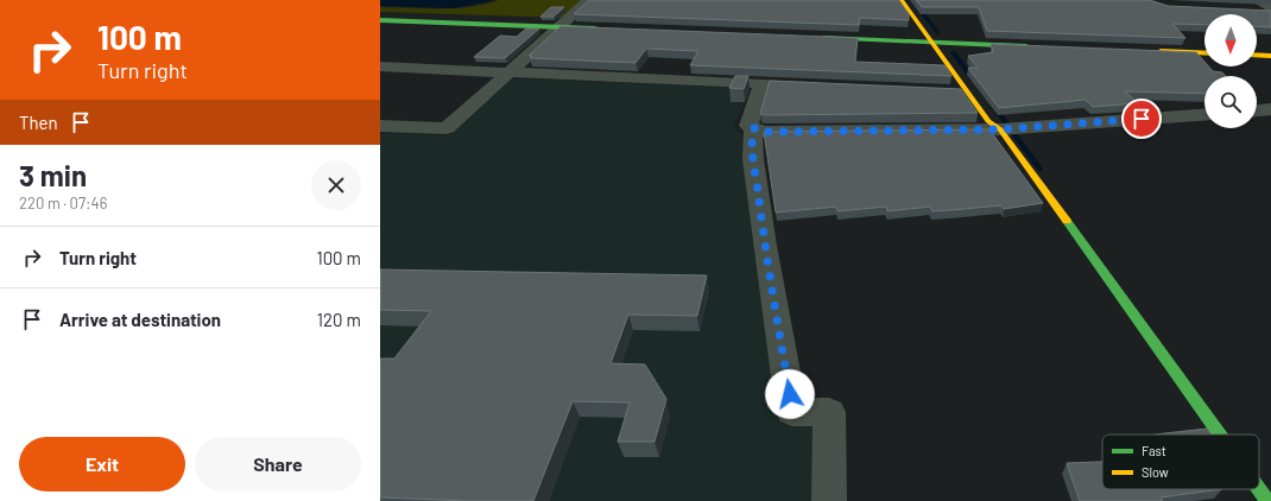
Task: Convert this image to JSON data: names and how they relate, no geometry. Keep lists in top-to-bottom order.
{
  "legend": ["Fast", "Slow"],
  "north": "bottom",
  "page": {
    "turn": ["100 m", "Turn right"],
    "then": "Then",
    "heading": ["3 min", "220 m · 07:46"],
    "list": [
      {
        "name": "Turn right",
        "value": "100 m"
      },
      {
        "name": "Arrive at destination",
        "value": "120 m"
      }
    ],
    "buttons": ["Exit", "Share"]
  }
}
